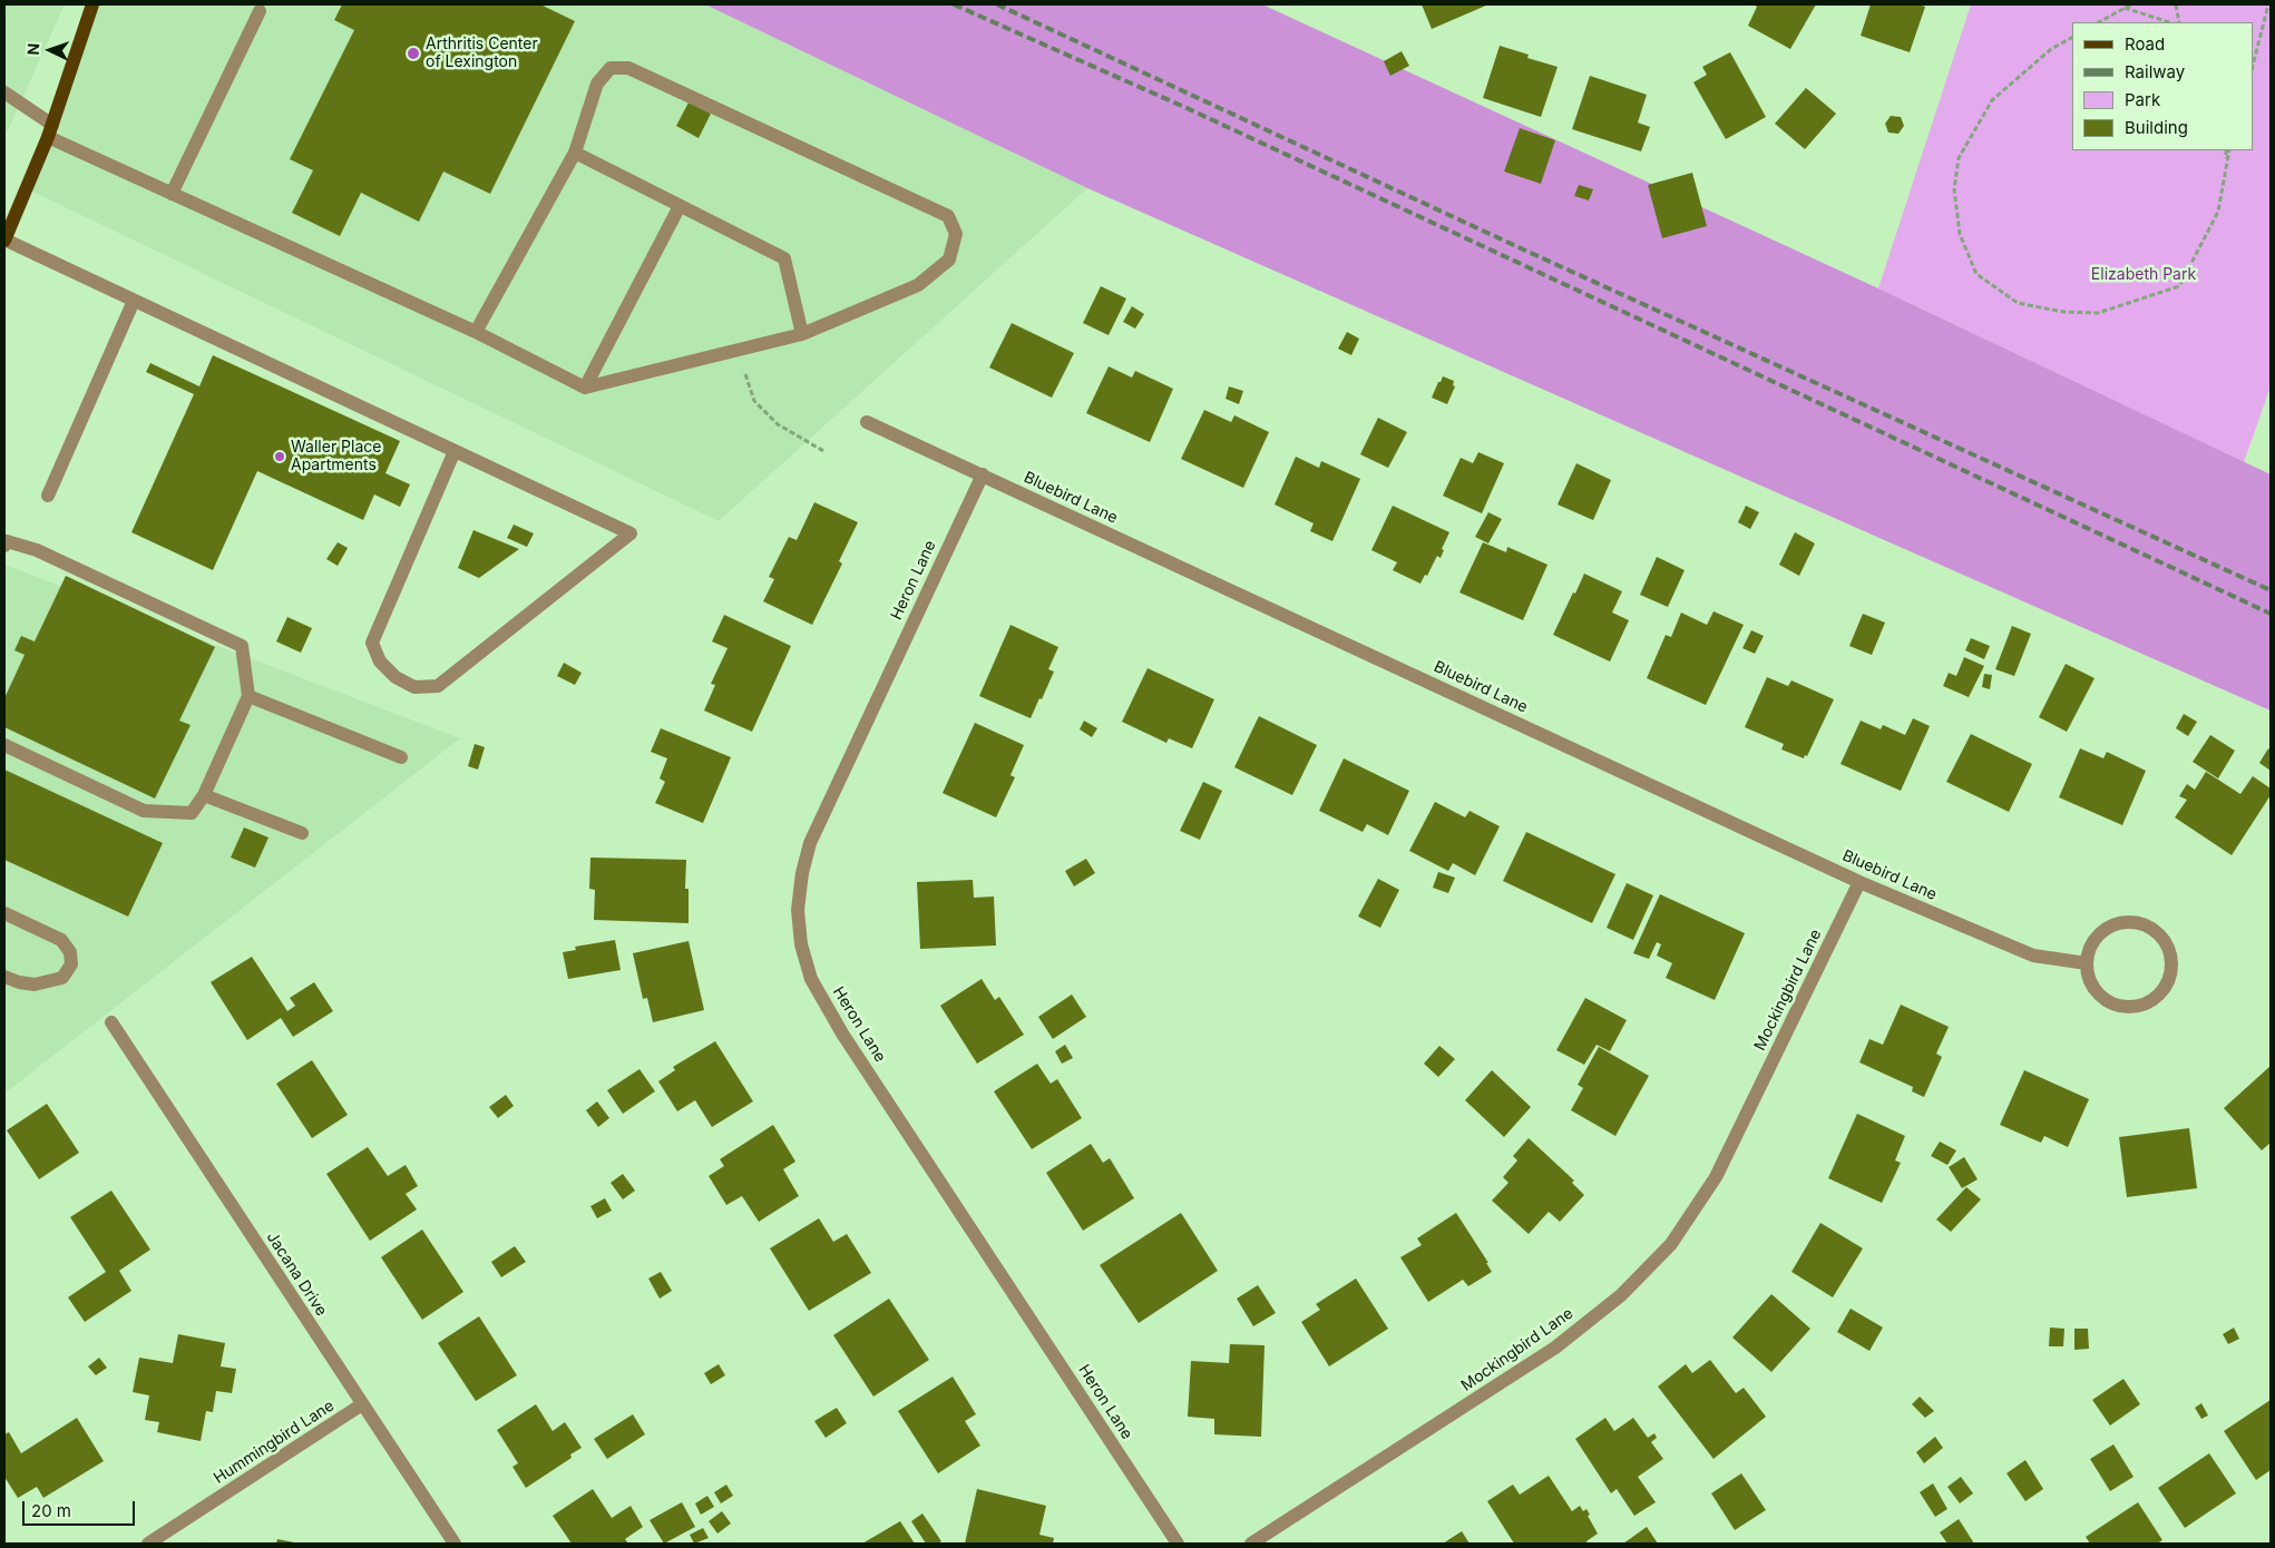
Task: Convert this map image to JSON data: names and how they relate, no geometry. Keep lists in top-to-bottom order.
{
  "streets": {
    "street": [
      "Bluebird Lane",
      "Heron Lane",
      "Mockingbird Lane",
      "Jacana Drive",
      "Hummingbird Lane"
    ]
  },
  "crossings": [
    ["Bluebird Lane", "Heron Lane"],
    ["Bluebird Lane", "Mockingbird Lane"],
    ["Jacana Drive", "Hummingbird Lane"]
  ],
  "parks": ["Elizabeth Park"],
  "places": ["Arthritis Center of Lexington", "Waller Place Apartments"],
  "legend": [
    "Road",
    "Railway",
    "Park",
    "Building"
  ],
  "scale_bar": "20 m",
  "north": "left"
}
